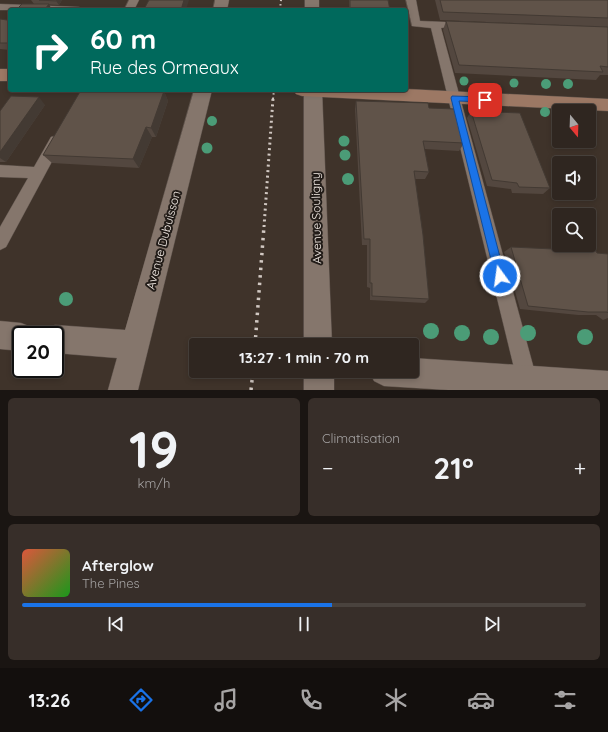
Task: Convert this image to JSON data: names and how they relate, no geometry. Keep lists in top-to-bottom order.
{
  "streets": {
    "street": ["Avenue Souligny", "Avenue Dubuisson"]
  },
  "north": "bottom",
  "page": {
    "turn": ["60 m", "Rue des Ormeaux"],
    "limit": "20",
    "trip": "13:27 · 1 min · 70 m",
    "tile": [
      ["19", "km/h"],
      "Climatisation"
    ],
    "heat": ["−", "21°", "+"],
    "song": ["Afterglow", "The Pines"],
    "tabs": "13:26"
  }
}
